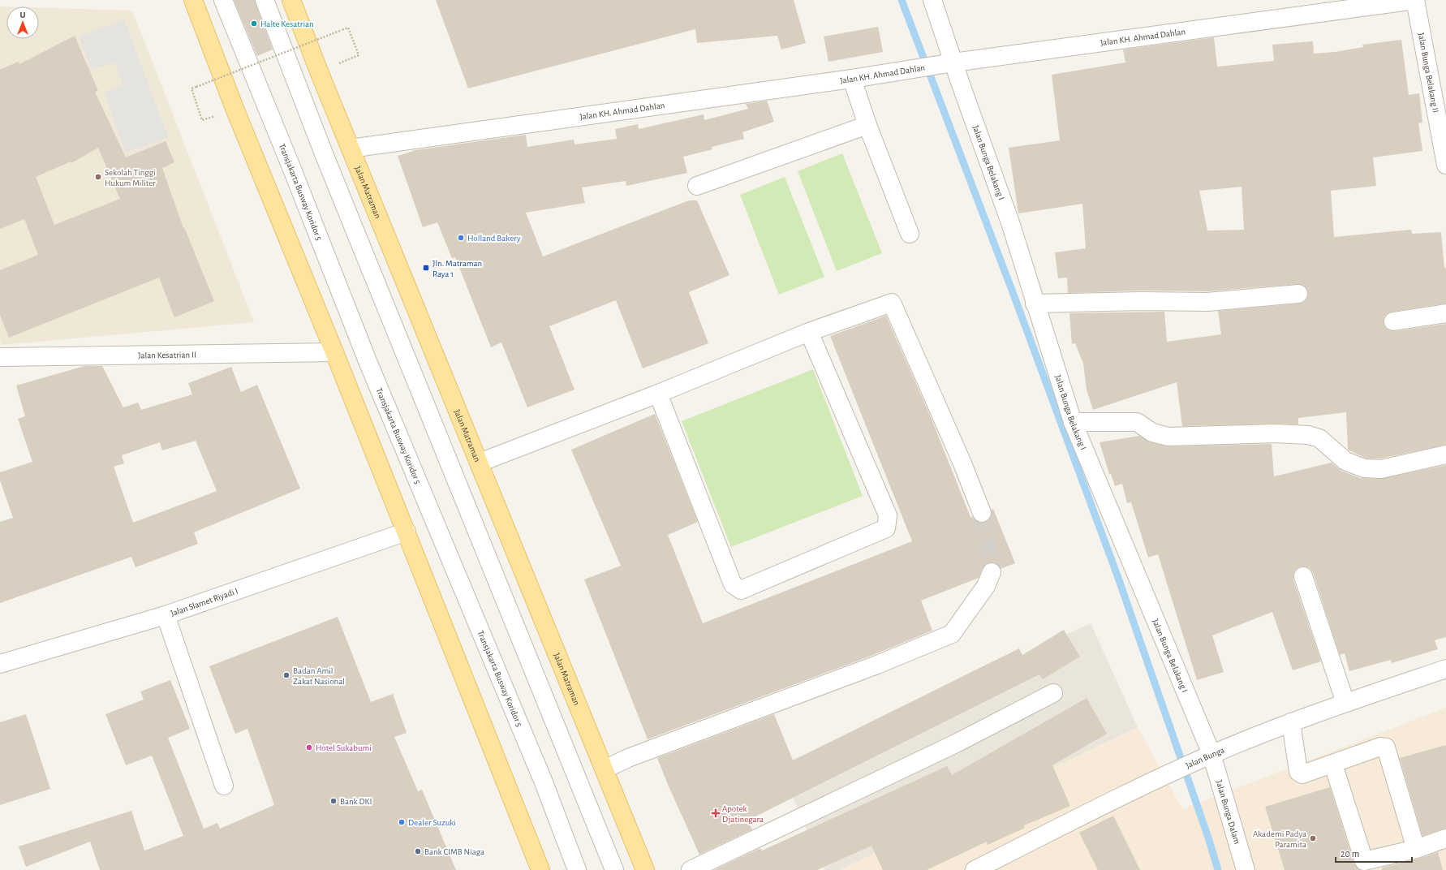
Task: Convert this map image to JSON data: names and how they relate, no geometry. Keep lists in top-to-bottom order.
{
  "streets": {
    "main road": ["Jalan Matraman"],
    "street": [
      "Jalan KH. Ahmad Dahlan",
      "Jalan Bunga Belakang II",
      "Jalan Bunga Belakang I",
      "Transjakarta Busway Koridor 5",
      "Jalan Kesatrian II",
      "Jalan Slamet Riyadi I",
      "Jalan Bunga",
      "Jalan Bunga Dalam"
    ]
  },
  "crossings": [
    ["Jalan KH. Ahmad Dahlan", "Jalan Bunga Belakang II"],
    ["Jalan KH. Ahmad Dahlan", "Jalan Bunga Belakang I"],
    ["Jalan KH. Ahmad Dahlan", "Jalan Matraman"],
    ["Jalan Bunga Belakang I", "Jalan Bunga"],
    ["Jalan Bunga Belakang I", "Jalan Bunga Dalam"],
    ["Jalan Bunga", "Jalan Bunga Dalam"]
  ],
  "places": {
    "other": [
      "Halte Kesatrian",
      "Sekolah Tinggi Hukum Militer",
      "Holland Bakery",
      "Badan Amil Zakat Nasional",
      "Hotel Sukabumi",
      "Bank DKI",
      "Dealer Suzuki",
      "Akademi Padya Paramita",
      "Bank CIMB Niaga"
    ],
    "transit": ["Jln. Matraman Raya 1"],
    "health": ["Apotek Djatinegara"]
  },
  "scale_bar": "20 m",
  "north": "top"
}
